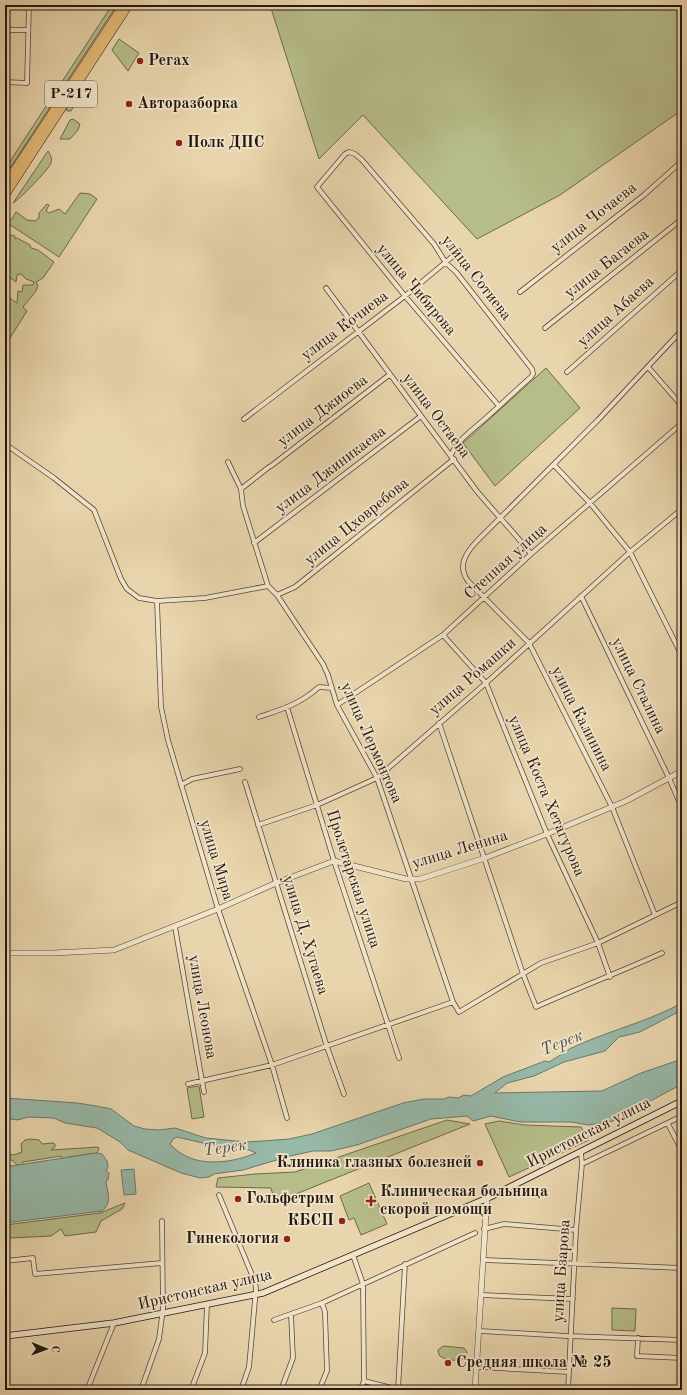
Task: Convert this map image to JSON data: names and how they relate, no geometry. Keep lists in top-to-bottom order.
{
  "streets": {
    "highway": ["Р-217"],
    "main road": ["Иристонская улица"],
    "street": [
      "улица Чочаева",
      "улица Багаева",
      "улица Сотиева",
      "улица Чибирова",
      "улица Абаева",
      "улица Кочиева",
      "улица Джиоева",
      "улица Остаева",
      "улица Джиникаева",
      "улица Цховребова",
      "Степная улица",
      "улица Ромашки",
      "улица Сталина",
      "улица Калинина",
      "улица Лермонтова",
      "улица Коста Хетагурова",
      "улица Ленина",
      "улица Мира",
      "Пролетарская улица",
      "улица Д. Хугаева",
      "улица Леонова",
      "улица Бзарова"
    ]
  },
  "crossings": [
    ["улица Сотиева", "улица Чибирова"],
    ["улица Сотиева", "улица Кочиева"],
    ["улица Сотиева", "улица Остаева"],
    ["улица Сотиева", "улица Цховребова"],
    ["улица Чибирова", "улица Кочиева"],
    ["улица Кочиева", "улица Остаева"],
    ["улица Джиоева", "улица Остаева"],
    ["улица Остаева", "улица Джиникаева"],
    ["улица Остаева", "улица Цховребова"],
    ["улица Остаева", "Степная улица"],
    ["улица Остаева", "улица Калинина"],
    ["улица Цховребова", "улица Лермонтова"],
    ["Степная улица", "улица Калинина"],
    ["Степная улица", "улица Лермонтова"],
    ["Степная улица", "улица Коста Хетагурова"],
    ["улица Ромашки", "улица Сталина"],
    ["улица Ромашки", "улица Калинина"],
    ["улица Ромашки", "улица Лермонтова"],
    ["улица Ромашки", "улица Коста Хетагурова"],
    ["улица Ромашки", "Пролетарская улица"],
    ["улица Ромашки", "улица Д. Хугаева"],
    ["улица Сталина", "улица Ленина"],
    ["улица Калинина", "улица Ленина"],
    ["улица Лермонтова", "улица Ленина"],
    ["улица Коста Хетагурова", "улица Ленина"],
    ["улица Ленина", "Пролетарская улица"],
    ["Иристонская улица", "улица Бзарова"]
  ],
  "water": ["Терек"],
  "places": {
    "other": [
      "Регах",
      "Авторазборка",
      "Полк ДПС",
      "Клиника глазных болезней",
      "Гольфстрим",
      "КБСП",
      "Гинекология",
      "Средняя школа № 25"
    ],
    "health": ["Клиническая больница скорой помощи"]
  },
  "north": "right"
}
